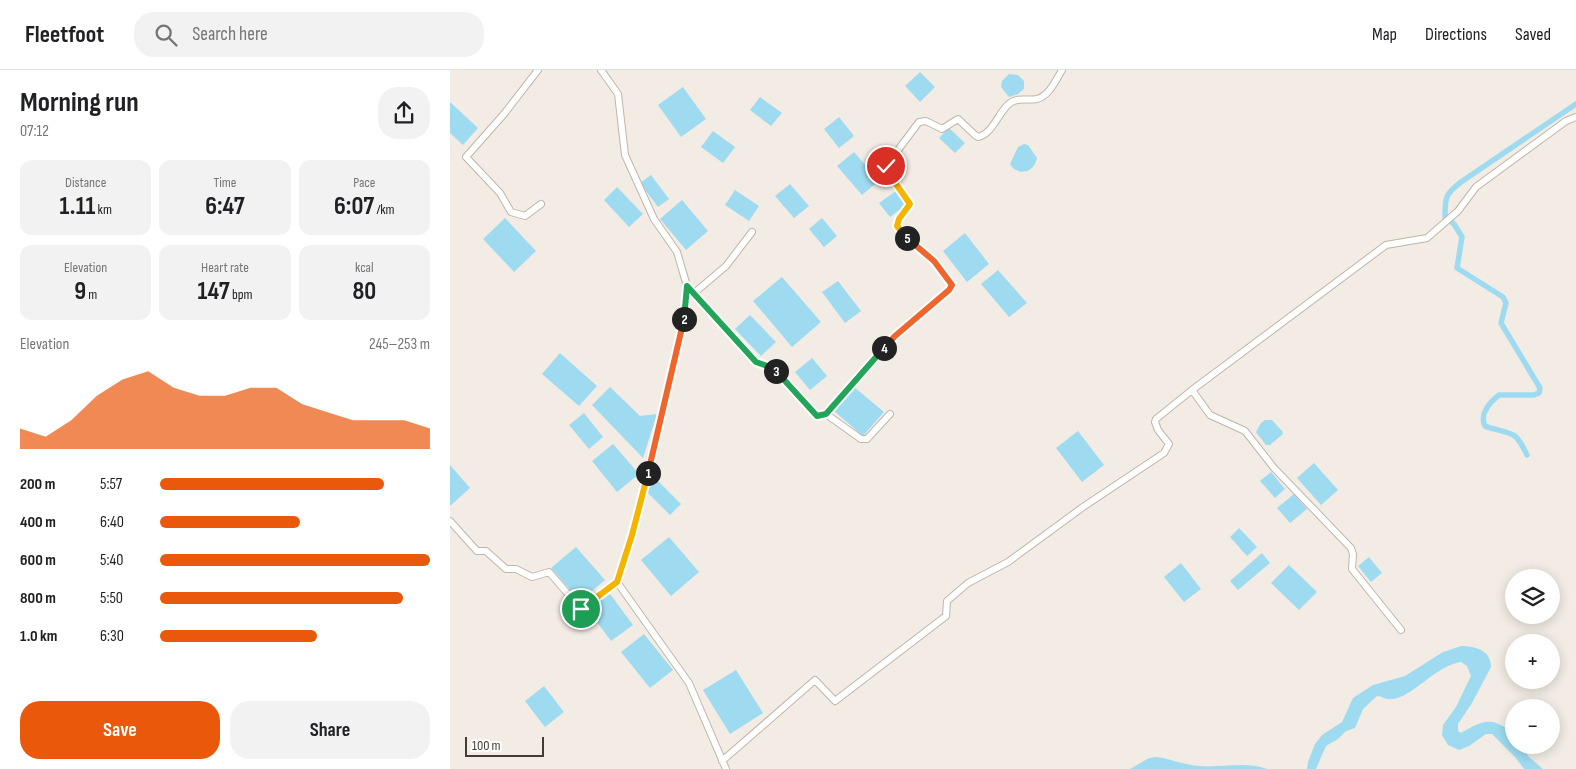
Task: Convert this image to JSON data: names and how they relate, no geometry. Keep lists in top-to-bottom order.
{
  "scale_bar": "100 m",
  "page": {
    "header": "Fleetfoot",
    "search": "Search here",
    "nav": ["Map", "Directions", "Saved"],
    "heading": ["Morning run", "07:12"],
    "stats": [
      ["Distance", "1.11 km"],
      ["Time", "6:47"],
      ["Pace", "6:07 /km"],
      ["Elevation", "9 m"],
      ["Heart rate", "147 bpm"],
      ["kcal", "80"]
    ],
    "pins": [
      "5",
      "2",
      "4",
      "3",
      "1"
    ],
    "chart": ["Elevation", "245–253 m"],
    "list": [
      {
        "name": "200 m",
        "note": "5:57"
      },
      {
        "name": "400 m",
        "note": "6:40"
      },
      {
        "name": "600 m",
        "note": "5:40"
      },
      {
        "name": "800 m",
        "note": "5:50"
      },
      {
        "name": "1.0 km",
        "note": "6:30"
      }
    ],
    "map_buttons": ["+", "−"],
    "buttons": ["Save", "Share"],
    "scale": "100 m"
  }
}
